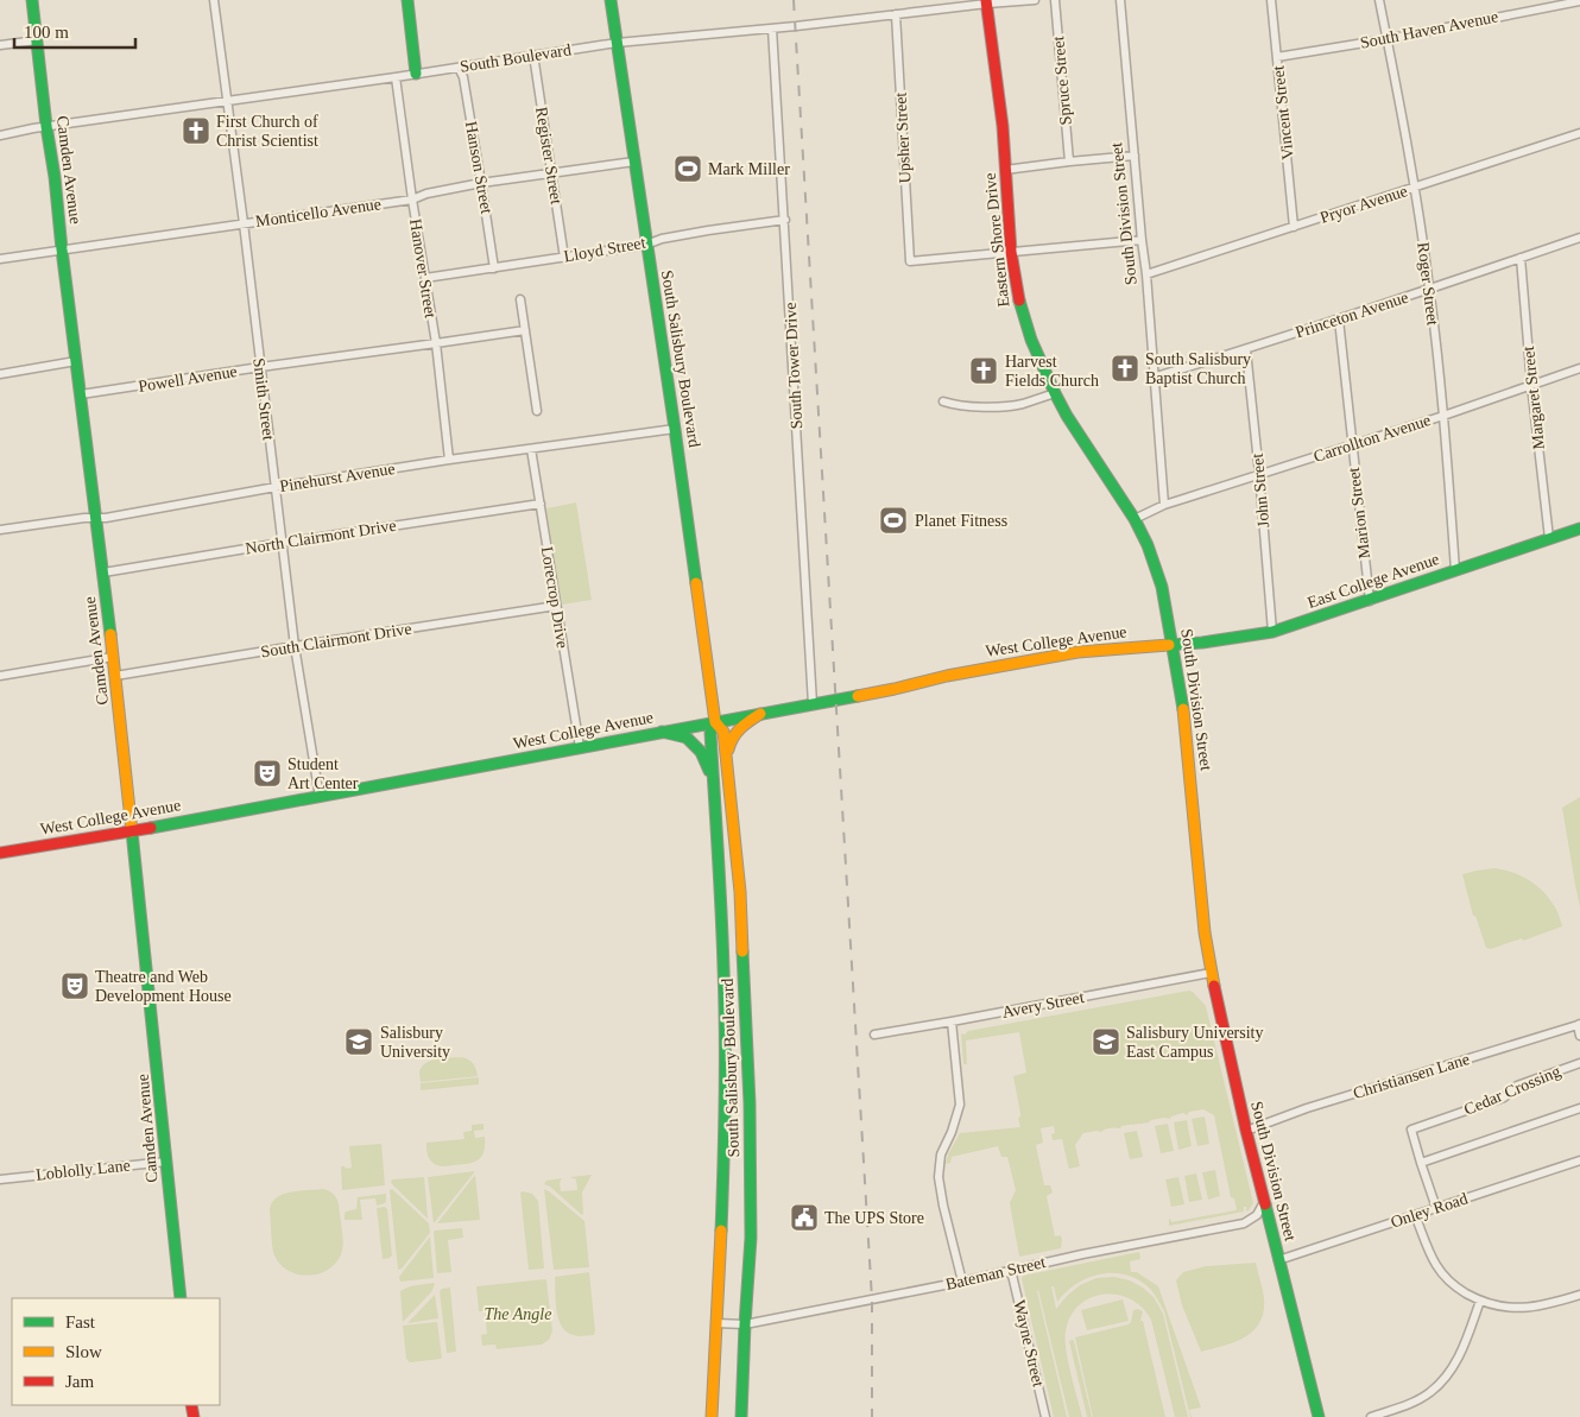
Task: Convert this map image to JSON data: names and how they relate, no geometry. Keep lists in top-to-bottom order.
{
  "streets": {
    "street": [
      "South Haven Avenue",
      "South Boulevard",
      "Spruce Street",
      "Vincent Street",
      "Upsher Street",
      "Register Street",
      "Hanson Street",
      "Camden Avenue",
      "Pryor Avenue",
      "Monticello Avenue",
      "South Division Street",
      "Eastern Shore Drive",
      "Lloyd Street",
      "Hanover Street",
      "Roger Street",
      "Princeton Avenue",
      "South Salisbury Boulevard",
      "South Tower Drive",
      "Powell Avenue",
      "Margaret Street",
      "Smith Street",
      "Carrollton Avenue",
      "Pinehurst Avenue",
      "John Street",
      "Marion Street",
      "North Clairmont Drive",
      "East College Avenue",
      "Lorecrop Drive",
      "South Clairmont Drive",
      "West College Avenue",
      "Avery Street",
      "Christiansen Lane",
      "Cedar Crossing",
      "Loblolly Lane",
      "Onley Road",
      "Bateman Street",
      "Wayne Street"
    ]
  },
  "crossings": [
    ["South Haven Avenue", "Vincent Street"],
    ["South Haven Avenue", "Roger Street"],
    ["South Boulevard", "Upsher Street"],
    ["South Boulevard", "Register Street"],
    ["South Boulevard", "Hanson Street"],
    ["South Boulevard", "Camden Avenue"],
    ["South Boulevard", "Eastern Shore Drive"],
    ["South Boulevard", "Hanover Street"],
    ["South Boulevard", "South Salisbury Boulevard"],
    ["South Boulevard", "South Tower Drive"],
    ["South Boulevard", "Smith Street"],
    ["Vincent Street", "Pryor Avenue"],
    ["Upsher Street", "Eastern Shore Drive"],
    ["Register Street", "Monticello Avenue"],
    ["Register Street", "Lloyd Street"],
    ["Hanson Street", "Monticello Avenue"],
    ["Hanson Street", "Lloyd Street"],
    ["Camden Avenue", "Monticello Avenue"],
    ["Camden Avenue", "Powell Avenue"],
    ["Camden Avenue", "Pinehurst Avenue"],
    ["Camden Avenue", "North Clairmont Drive"],
    ["Camden Avenue", "South Clairmont Drive"],
    ["Camden Avenue", "West College Avenue"],
    ["Camden Avenue", "Loblolly Lane"],
    ["Pryor Avenue", "South Division Street"],
    ["Pryor Avenue", "Roger Street"],
    ["Monticello Avenue", "Hanover Street"],
    ["Monticello Avenue", "South Salisbury Boulevard"],
    ["Monticello Avenue", "Smith Street"],
    ["South Division Street", "Eastern Shore Drive"],
    ["South Division Street", "Princeton Avenue"],
    ["South Division Street", "Carrollton Avenue"],
    ["South Division Street", "East College Avenue"],
    ["South Division Street", "West College Avenue"],
    ["South Division Street", "Avery Street"],
    ["South Division Street", "Christiansen Lane"],
    ["South Division Street", "Onley Road"],
    ["South Division Street", "Bateman Street"],
    ["Lloyd Street", "Hanover Street"],
    ["Lloyd Street", "South Salisbury Boulevard"],
    ["Lloyd Street", "South Tower Drive"],
    ["Hanover Street", "Powell Avenue"],
    ["Hanover Street", "Pinehurst Avenue"],
    ["Roger Street", "Princeton Avenue"],
    ["Roger Street", "Carrollton Avenue"],
    ["Roger Street", "East College Avenue"],
    ["Princeton Avenue", "Margaret Street"],
    ["Princeton Avenue", "John Street"],
    ["Princeton Avenue", "Marion Street"],
    ["South Salisbury Boulevard", "Pinehurst Avenue"],
    ["South Salisbury Boulevard", "West College Avenue"],
    ["South Salisbury Boulevard", "Bateman Street"],
    ["South Tower Drive", "West College Avenue"],
    ["Powell Avenue", "Smith Street"],
    ["Margaret Street", "Carrollton Avenue"],
    ["Margaret Street", "East College Avenue"],
    ["Smith Street", "Pinehurst Avenue"],
    ["Smith Street", "North Clairmont Drive"],
    ["Smith Street", "South Clairmont Drive"],
    ["Smith Street", "West College Avenue"],
    ["Carrollton Avenue", "John Street"],
    ["Carrollton Avenue", "Marion Street"],
    ["Pinehurst Avenue", "Lorecrop Drive"],
    ["John Street", "East College Avenue"],
    ["Marion Street", "East College Avenue"],
    ["North Clairmont Drive", "Lorecrop Drive"],
    ["East College Avenue", "West College Avenue"],
    ["Lorecrop Drive", "South Clairmont Drive"],
    ["Lorecrop Drive", "West College Avenue"],
    ["Cedar Crossing", "Onley Road"],
    ["Bateman Street", "Wayne Street"]
  ],
  "parks": ["The Angle"],
  "places": {
    "church": ["First Church of Christ Scientist", "South Salisbury Baptist Church", "Harvest Fields Church"],
    "sports": ["Mark Miller", "Planet Fitness"],
    "theatre": ["Student Art Center", "Theatre and Web Development House"],
    "school or university": ["Salisbury University", "Salisbury University East Campus"],
    "public building": ["The UPS Store"]
  },
  "legend": ["Fast", "Slow", "Jam"],
  "scale_bar": "100 m"
}
